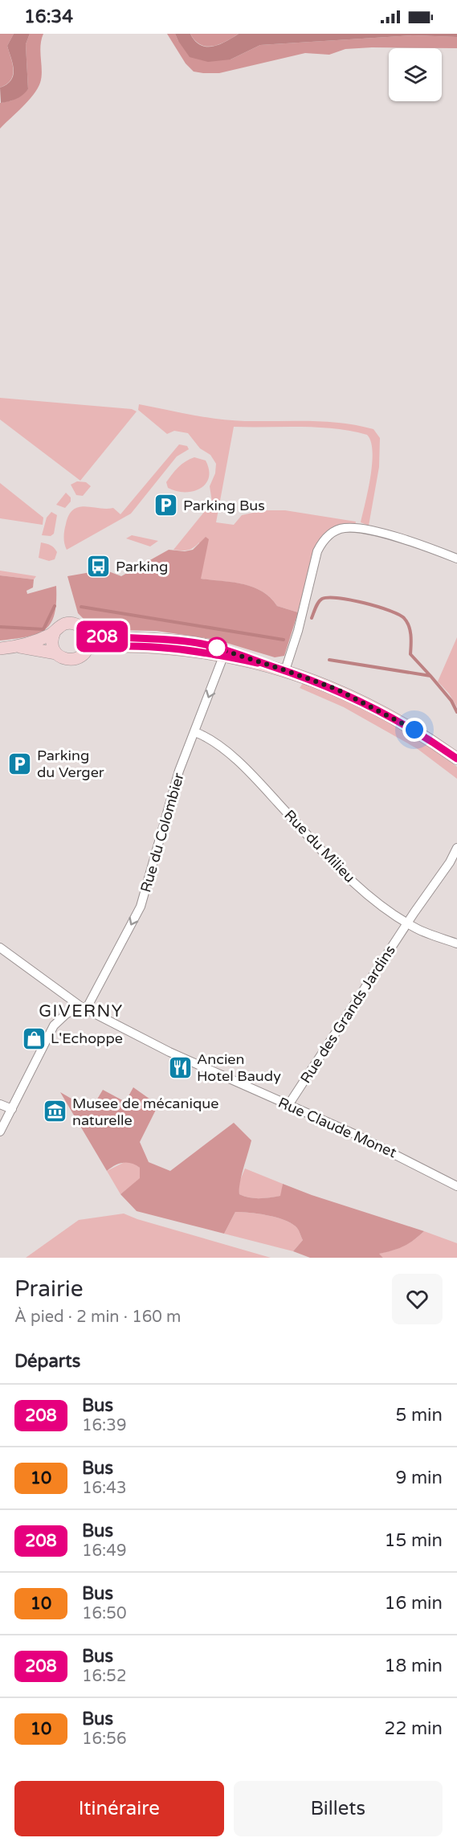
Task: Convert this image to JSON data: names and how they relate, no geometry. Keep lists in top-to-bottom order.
{
  "streets": {
    "street": [
      "Rue du Colombier",
      "Rue du Milieu",
      "Rue des Grands Jardins",
      "Rue Claude Monet"
    ]
  },
  "crossings": [
    ["Rue du Colombier", "Rue du Milieu"],
    ["Rue du Colombier", "Rue Claude Monet"],
    ["Rue du Milieu", "Rue des Grands Jardins"],
    ["Rue des Grands Jardins", "Rue Claude Monet"]
  ],
  "one_way": ["Rue du Colombier"],
  "districts": ["GIVERNY"],
  "places": {
    "parking": ["Parking Bus", "Parking du Verger"],
    "bus stop": ["Parking"],
    "shop": ["L'Echoppe"],
    "restaurant": ["Ancien Hotel Baudy"],
    "museum": ["Musee de mécanique naturelle"]
  },
  "lines": ["bus line 208"],
  "page": {
    "status": "16:34",
    "on_map": "208",
    "heading": [
      ["Prairie", "À pied · 2 min · 160 m"],
      "Départs"
    ],
    "list": [
      {
        "mark": "208",
        "name": "Bus",
        "note": "16:39",
        "value": "5 min"
      },
      {
        "mark": "10",
        "name": "Bus",
        "note": "16:43",
        "value": "9 min"
      },
      {
        "mark": "208",
        "name": "Bus",
        "note": "16:49",
        "value": "15 min"
      },
      {
        "mark": "10",
        "name": "Bus",
        "note": "16:50",
        "value": "16 min"
      },
      {
        "mark": "208",
        "name": "Bus",
        "note": "16:52",
        "value": "18 min"
      },
      {
        "mark": "10",
        "name": "Bus",
        "note": "16:56",
        "value": "22 min"
      }
    ],
    "buttons": ["Itinéraire", "Billets"]
  }
}
